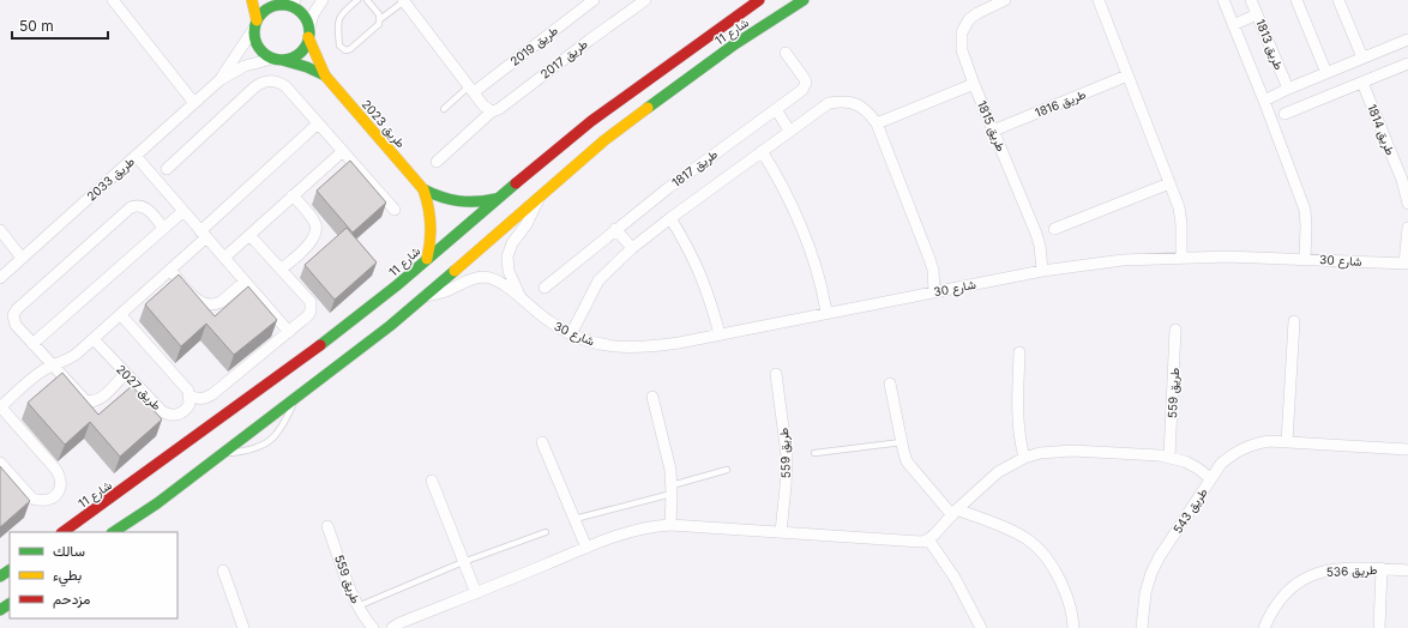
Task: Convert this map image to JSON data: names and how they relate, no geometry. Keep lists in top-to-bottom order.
{
  "streets": {
    "street": [
      "شارع 11",
      "طريق 1813",
      "طريق 2019",
      "طريق 2017",
      "طريق 1816",
      "طريق 2023",
      "طريق 1815",
      "طريق 1814",
      "طريق 1817",
      "طريق 2033",
      "شارع 30",
      "طريق 2027",
      "طريق 559",
      "طريق 543",
      "طريق 536"
    ]
  },
  "crossings": [
    ["شارع 11", "طريق 2023"],
    ["شارع 11", "شارع 30"],
    ["طريق 1816", "طريق 1815"],
    ["طريق 2023", "طريق 2033"],
    ["طريق 1815", "شارع 30"]
  ],
  "legend": ["سالك", "بطيء", "مزدحم"],
  "scale_bar": "50 m"
}
